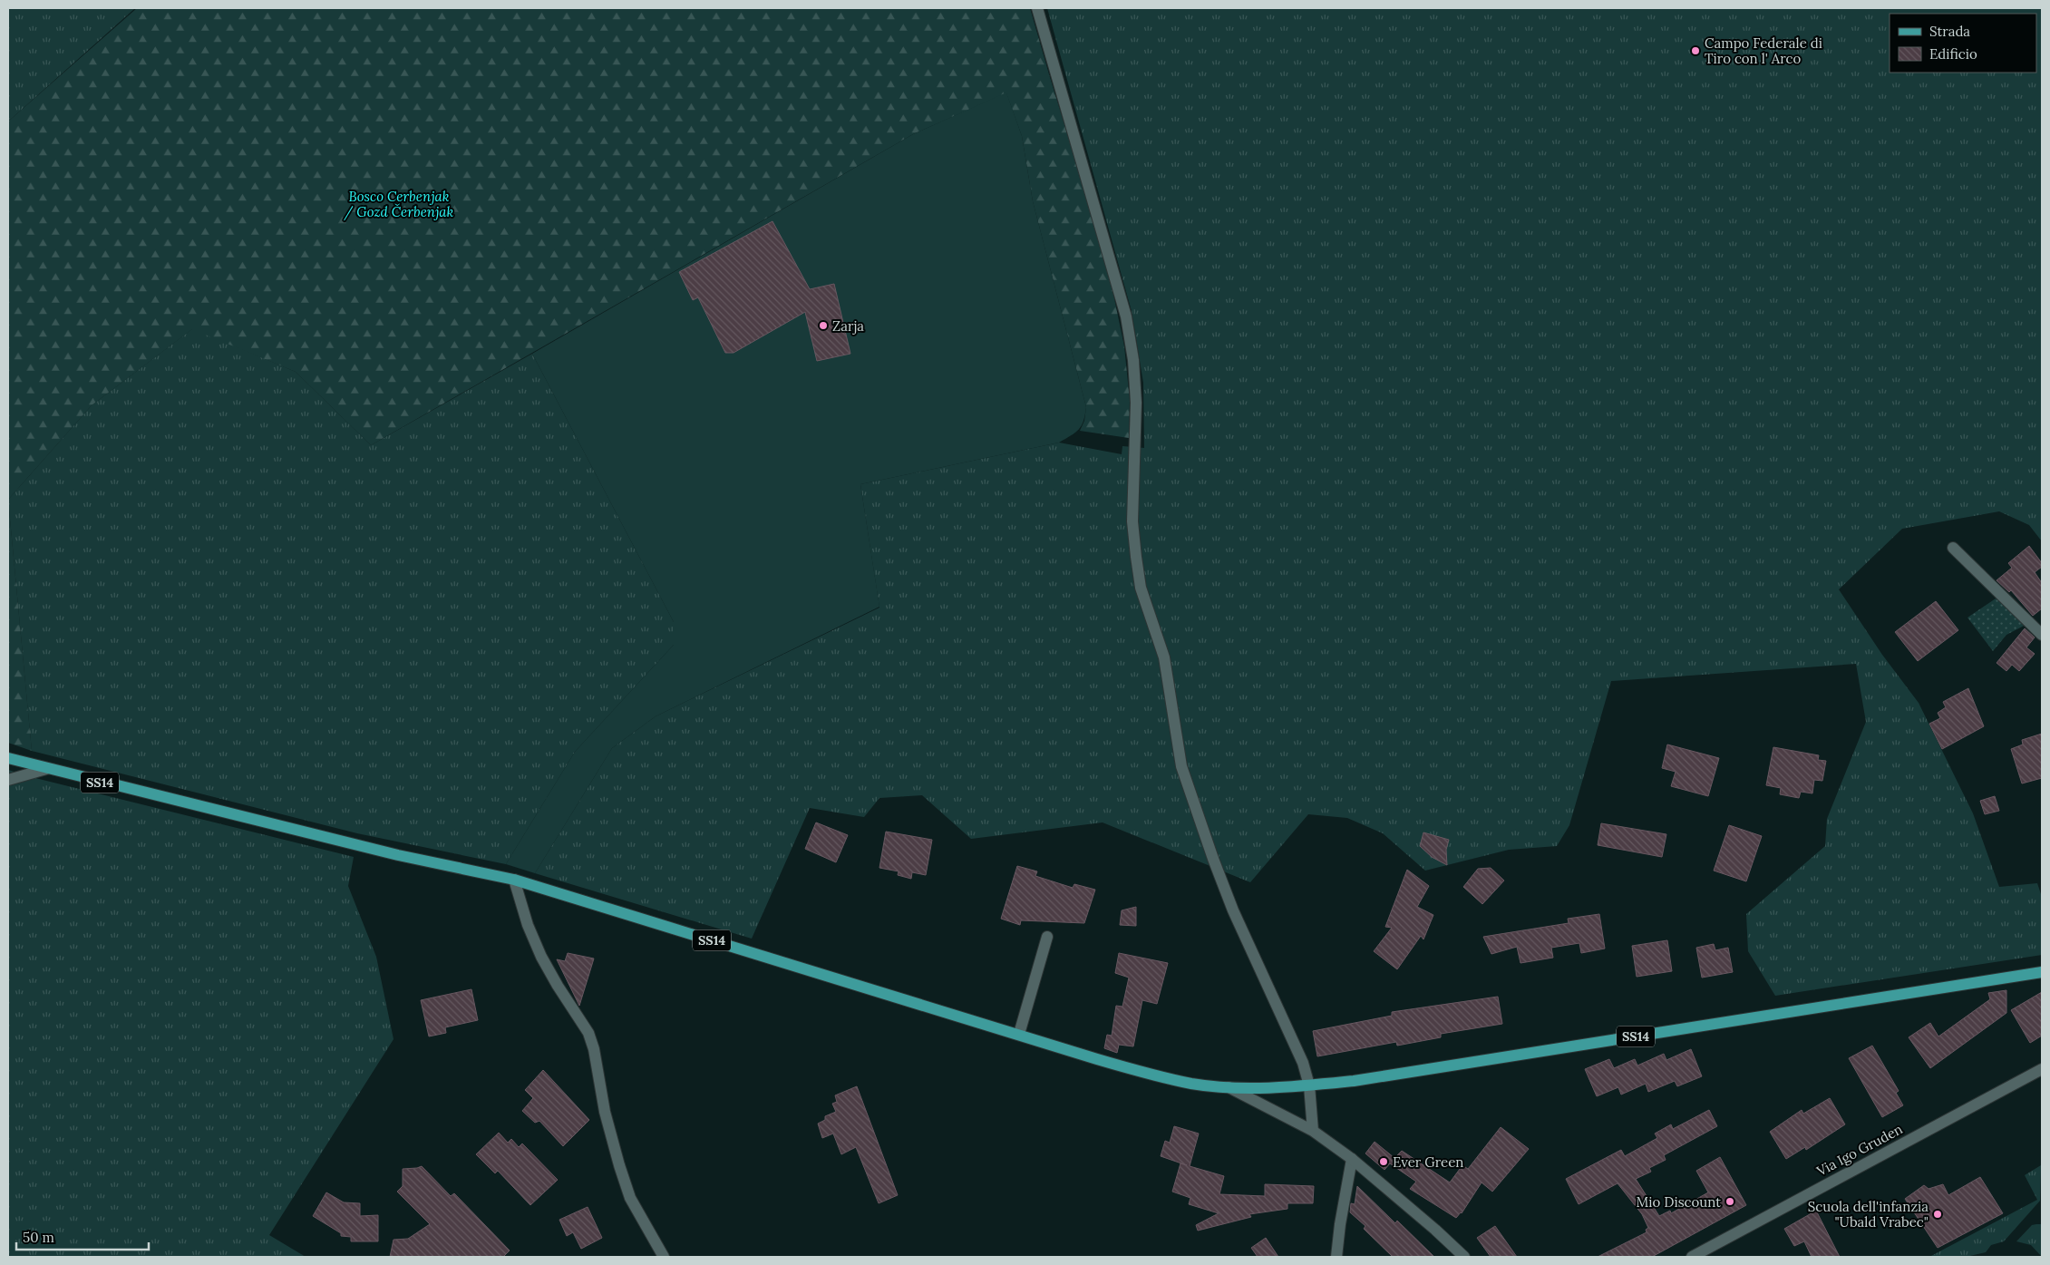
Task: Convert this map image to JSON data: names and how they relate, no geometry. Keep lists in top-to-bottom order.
{
  "streets": {
    "main road": ["SS14"],
    "street": ["Via Igo Gruden"]
  },
  "parks": ["Bosco Cerbenjak / Gozd Čerbenjak"],
  "places": [
    "Campo Federale di Tiro con l' Arco",
    "Zarja",
    "Ever Green",
    "Mio Discount",
    "Scuola dell'infanzia \"Ubald Vrabec\""
  ],
  "legend": ["Strada", "Edificio"],
  "scale_bar": "50 m"
}
